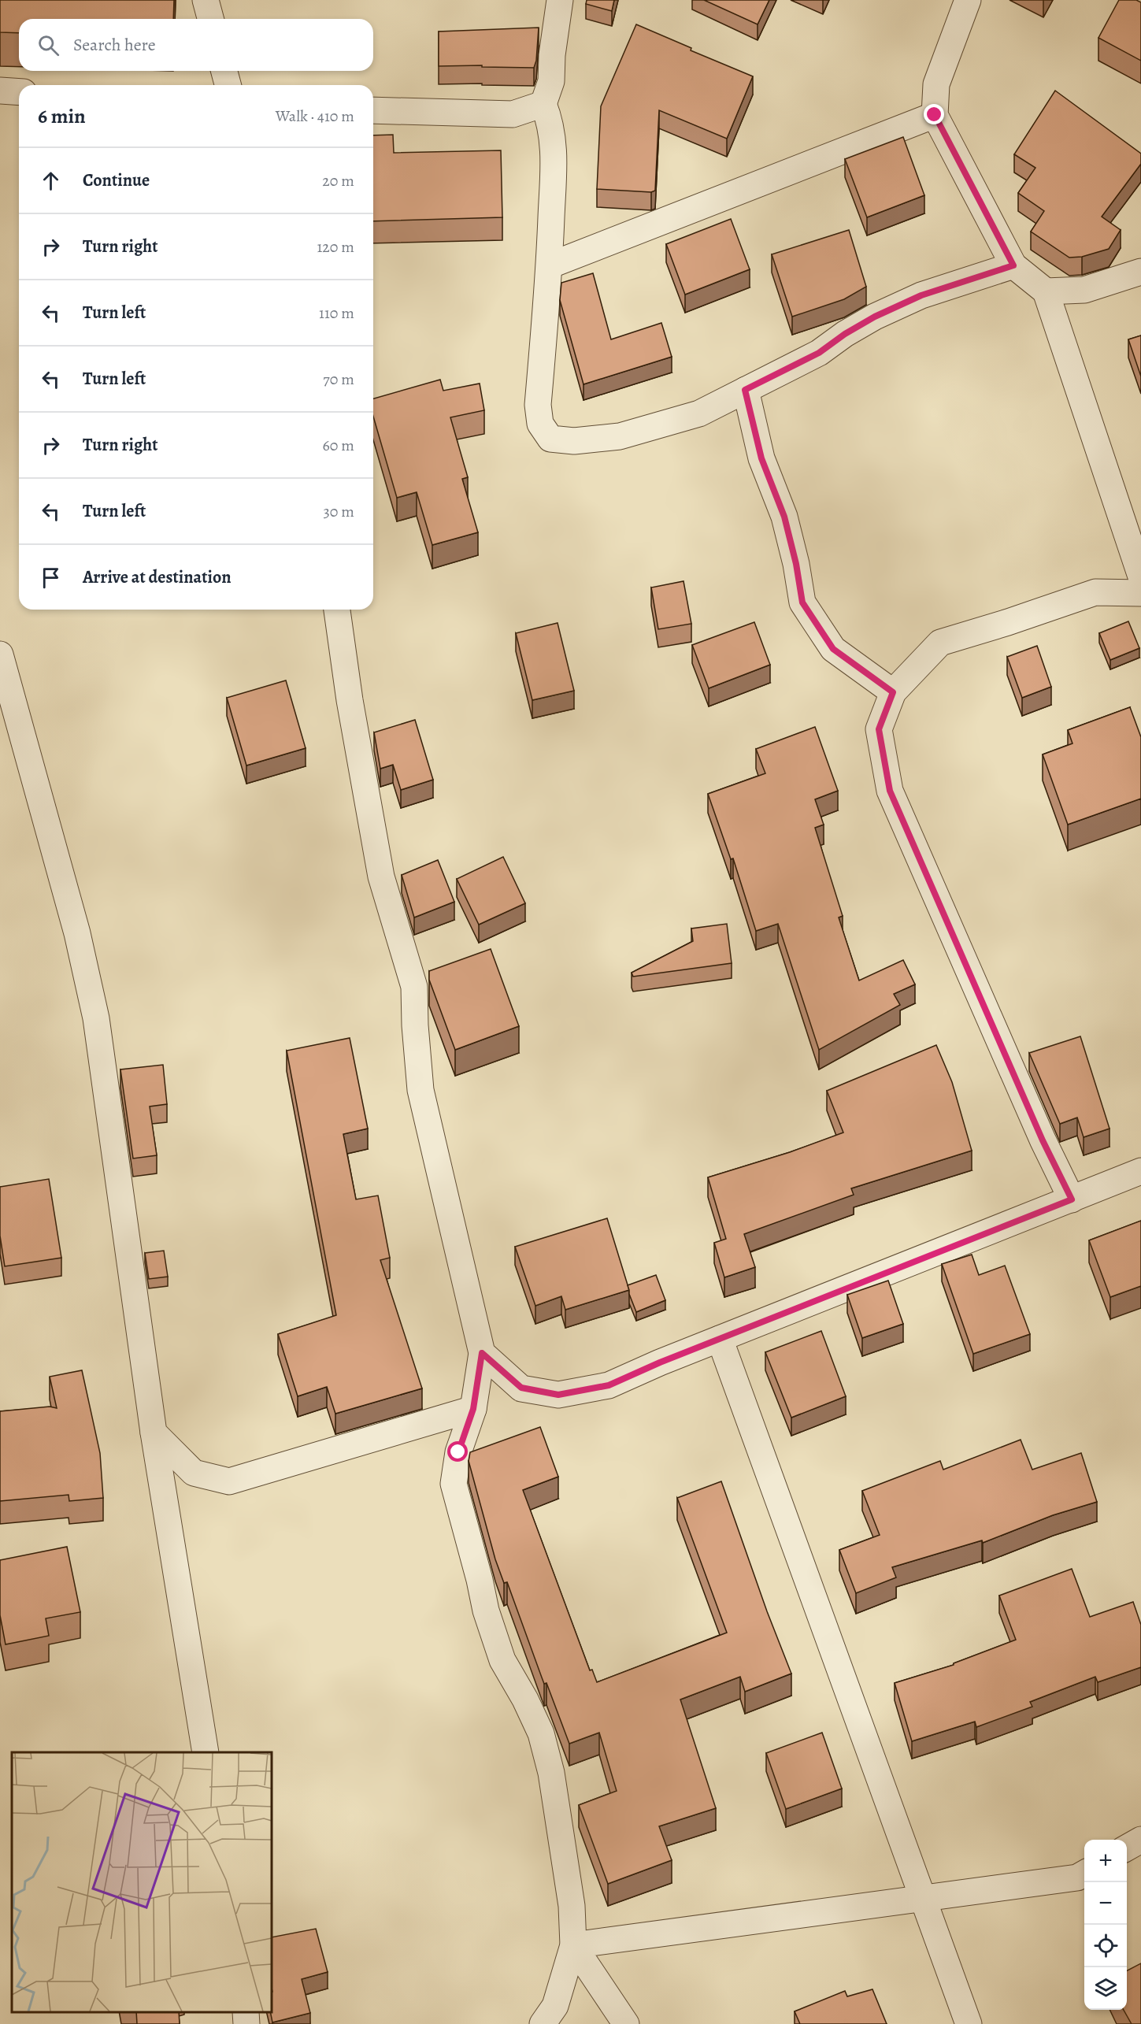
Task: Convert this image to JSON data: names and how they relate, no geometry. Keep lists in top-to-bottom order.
{
  "page": {
    "search": "Search here",
    "heading": ["6 min", "Walk · 410 m"],
    "list": [
      ["Continue", "20 m"],
      ["Turn right", "120 m"],
      ["Turn left", "110 m"],
      ["Turn left", "70 m"],
      ["Turn right", "60 m"],
      ["Turn left", "30 m"],
      "Arrive at destination"
    ],
    "map_buttons": ["+", "−"]
  }
}
